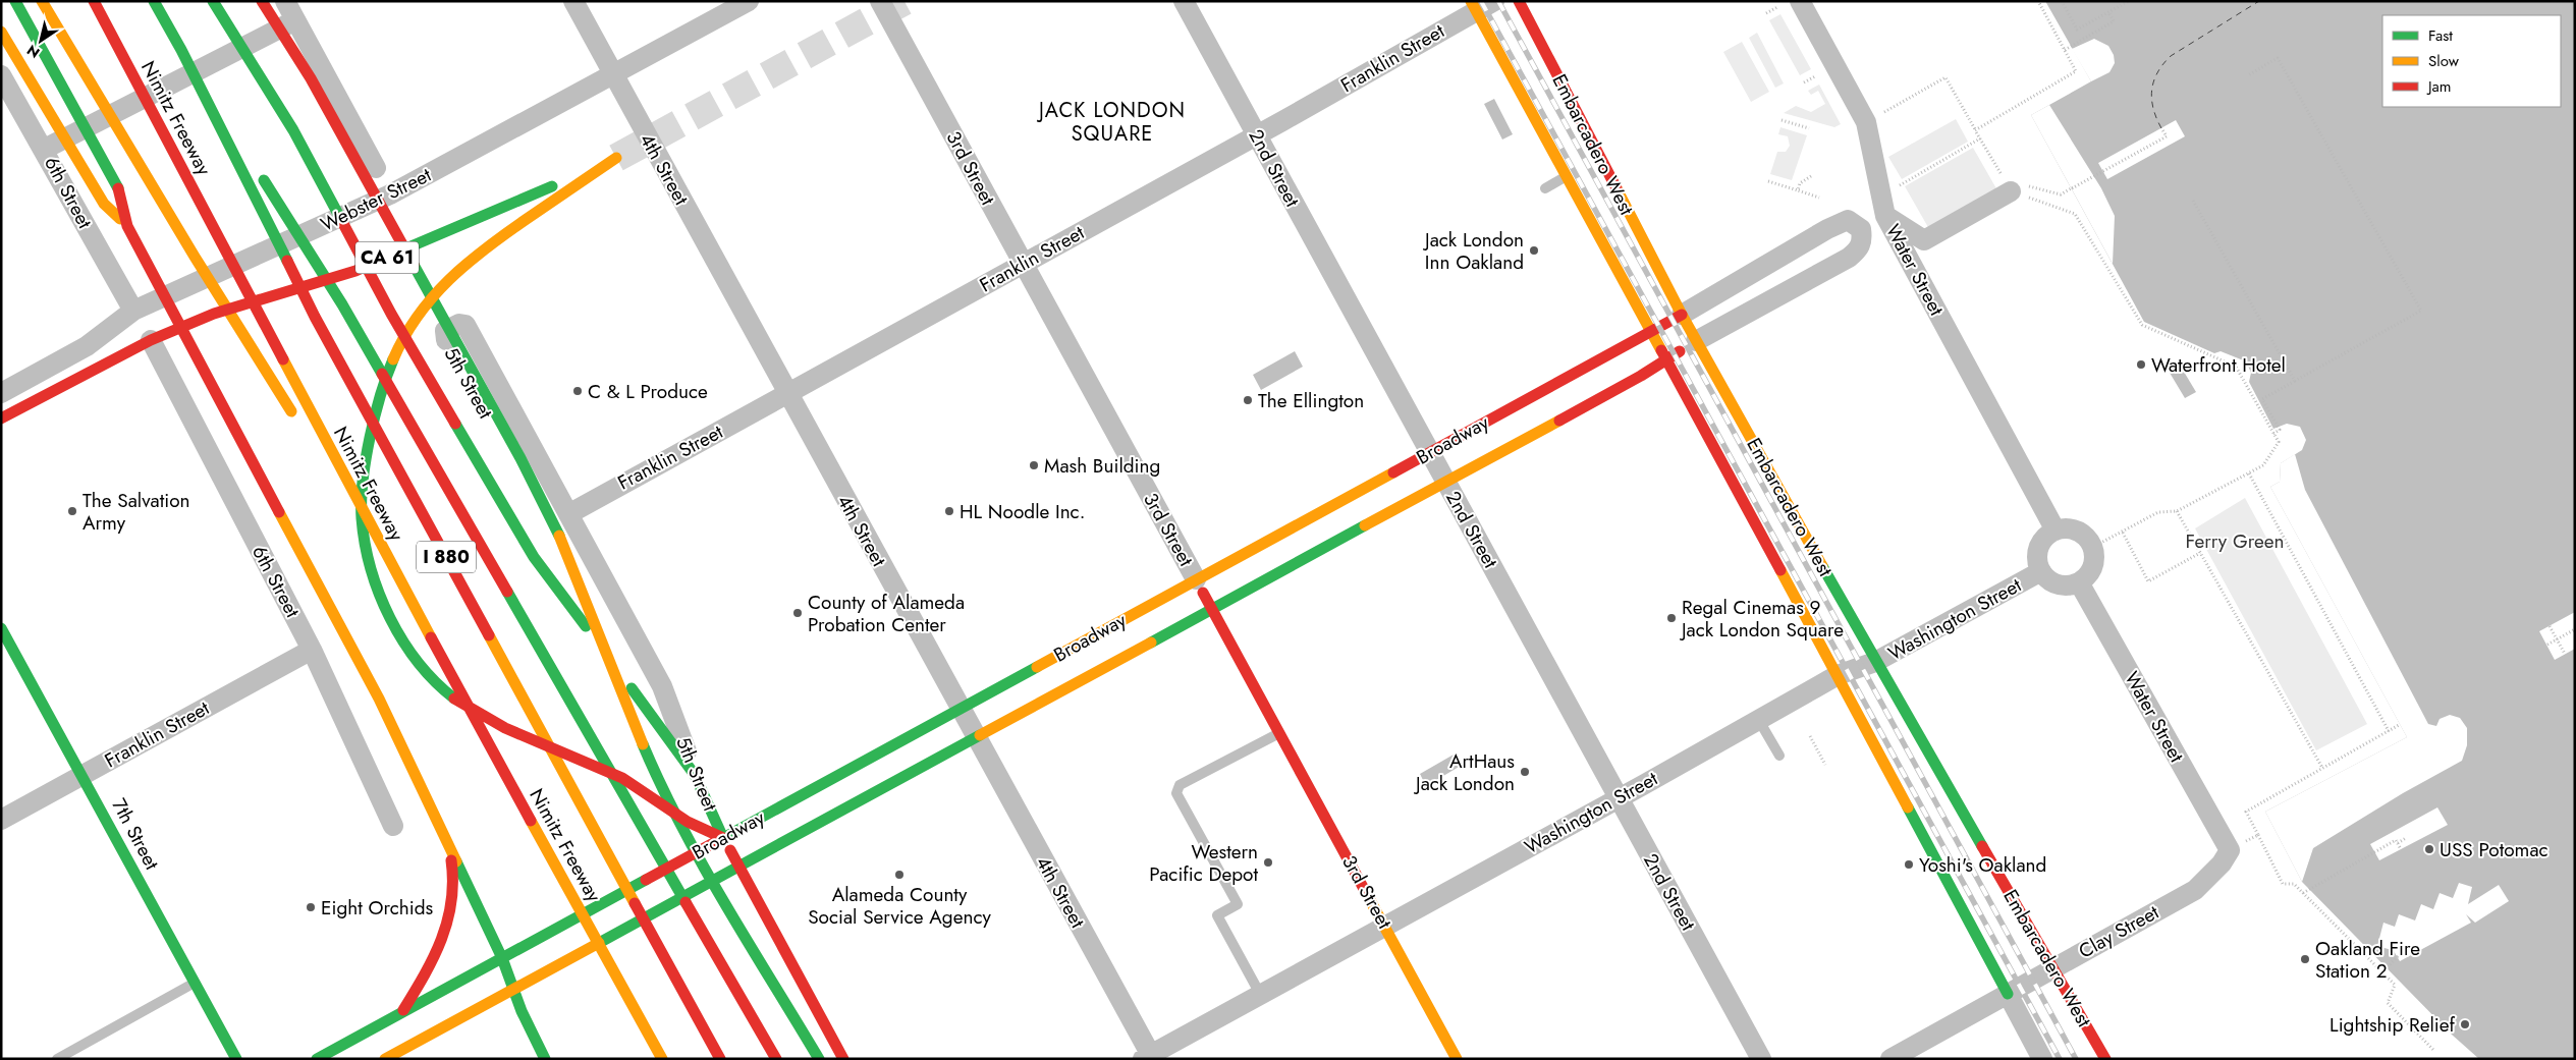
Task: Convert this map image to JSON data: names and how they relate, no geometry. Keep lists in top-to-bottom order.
{
  "streets": {
    "main road": [
      "Nimitz Freeway",
      "Embarcadero West",
      "3rd Street",
      "CA 61",
      "5th Street",
      "Broadway",
      "I 880",
      "7th Street"
    ],
    "street": [
      "Franklin Street",
      "2nd Street",
      "4th Street",
      "6th Street",
      "Webster Street",
      "Water Street",
      "Washington Street",
      "Clay Street"
    ]
  },
  "crossings": [
    ["Franklin Street", "Embarcadero West"],
    ["Franklin Street", "3rd Street"],
    ["Franklin Street", "2nd Street"],
    ["Franklin Street", "4th Street"],
    ["Franklin Street", "6th Street"],
    ["Franklin Street", "5th Street"],
    ["Franklin Street", "7th Street"],
    ["Embarcadero West", "Broadway"],
    ["Embarcadero West", "Washington Street"],
    ["Embarcadero West", "Clay Street"],
    ["3rd Street", "Broadway"],
    ["3rd Street", "Washington Street"],
    ["2nd Street", "Broadway"],
    ["2nd Street", "Washington Street"],
    ["4th Street", "Webster Street"],
    ["4th Street", "Broadway"],
    ["4th Street", "Washington Street"],
    ["6th Street", "Webster Street"],
    ["6th Street", "CA 61"],
    ["CA 61", "5th Street"],
    ["CA 61", "Broadway"],
    ["Water Street", "Washington Street"],
    ["Water Street", "Clay Street"],
    ["5th Street", "Broadway"]
  ],
  "districts": ["JACK LONDON SQUARE"],
  "parks": ["Ferry Green"],
  "places": [
    "Jack London Inn Oakland",
    "Waterfront Hotel",
    "C & L Produce",
    "The Ellington",
    "Mash Building",
    "The Salvation Army",
    "HL Noodle Inc.",
    "County of Alameda Probation Center",
    "Regal Cinemas 9 Jack London Square",
    "ArtHaus Jack London",
    "USS Potomac",
    "Western Pacific Depot",
    "Yoshi's Oakland",
    "Alameda County Social Service Agency",
    "Eight Orchids",
    "Oakland Fire Station 2",
    "Lightship Relief"
  ],
  "legend": ["Fast", "Slow", "Jam"],
  "north": "bottom left"
}
